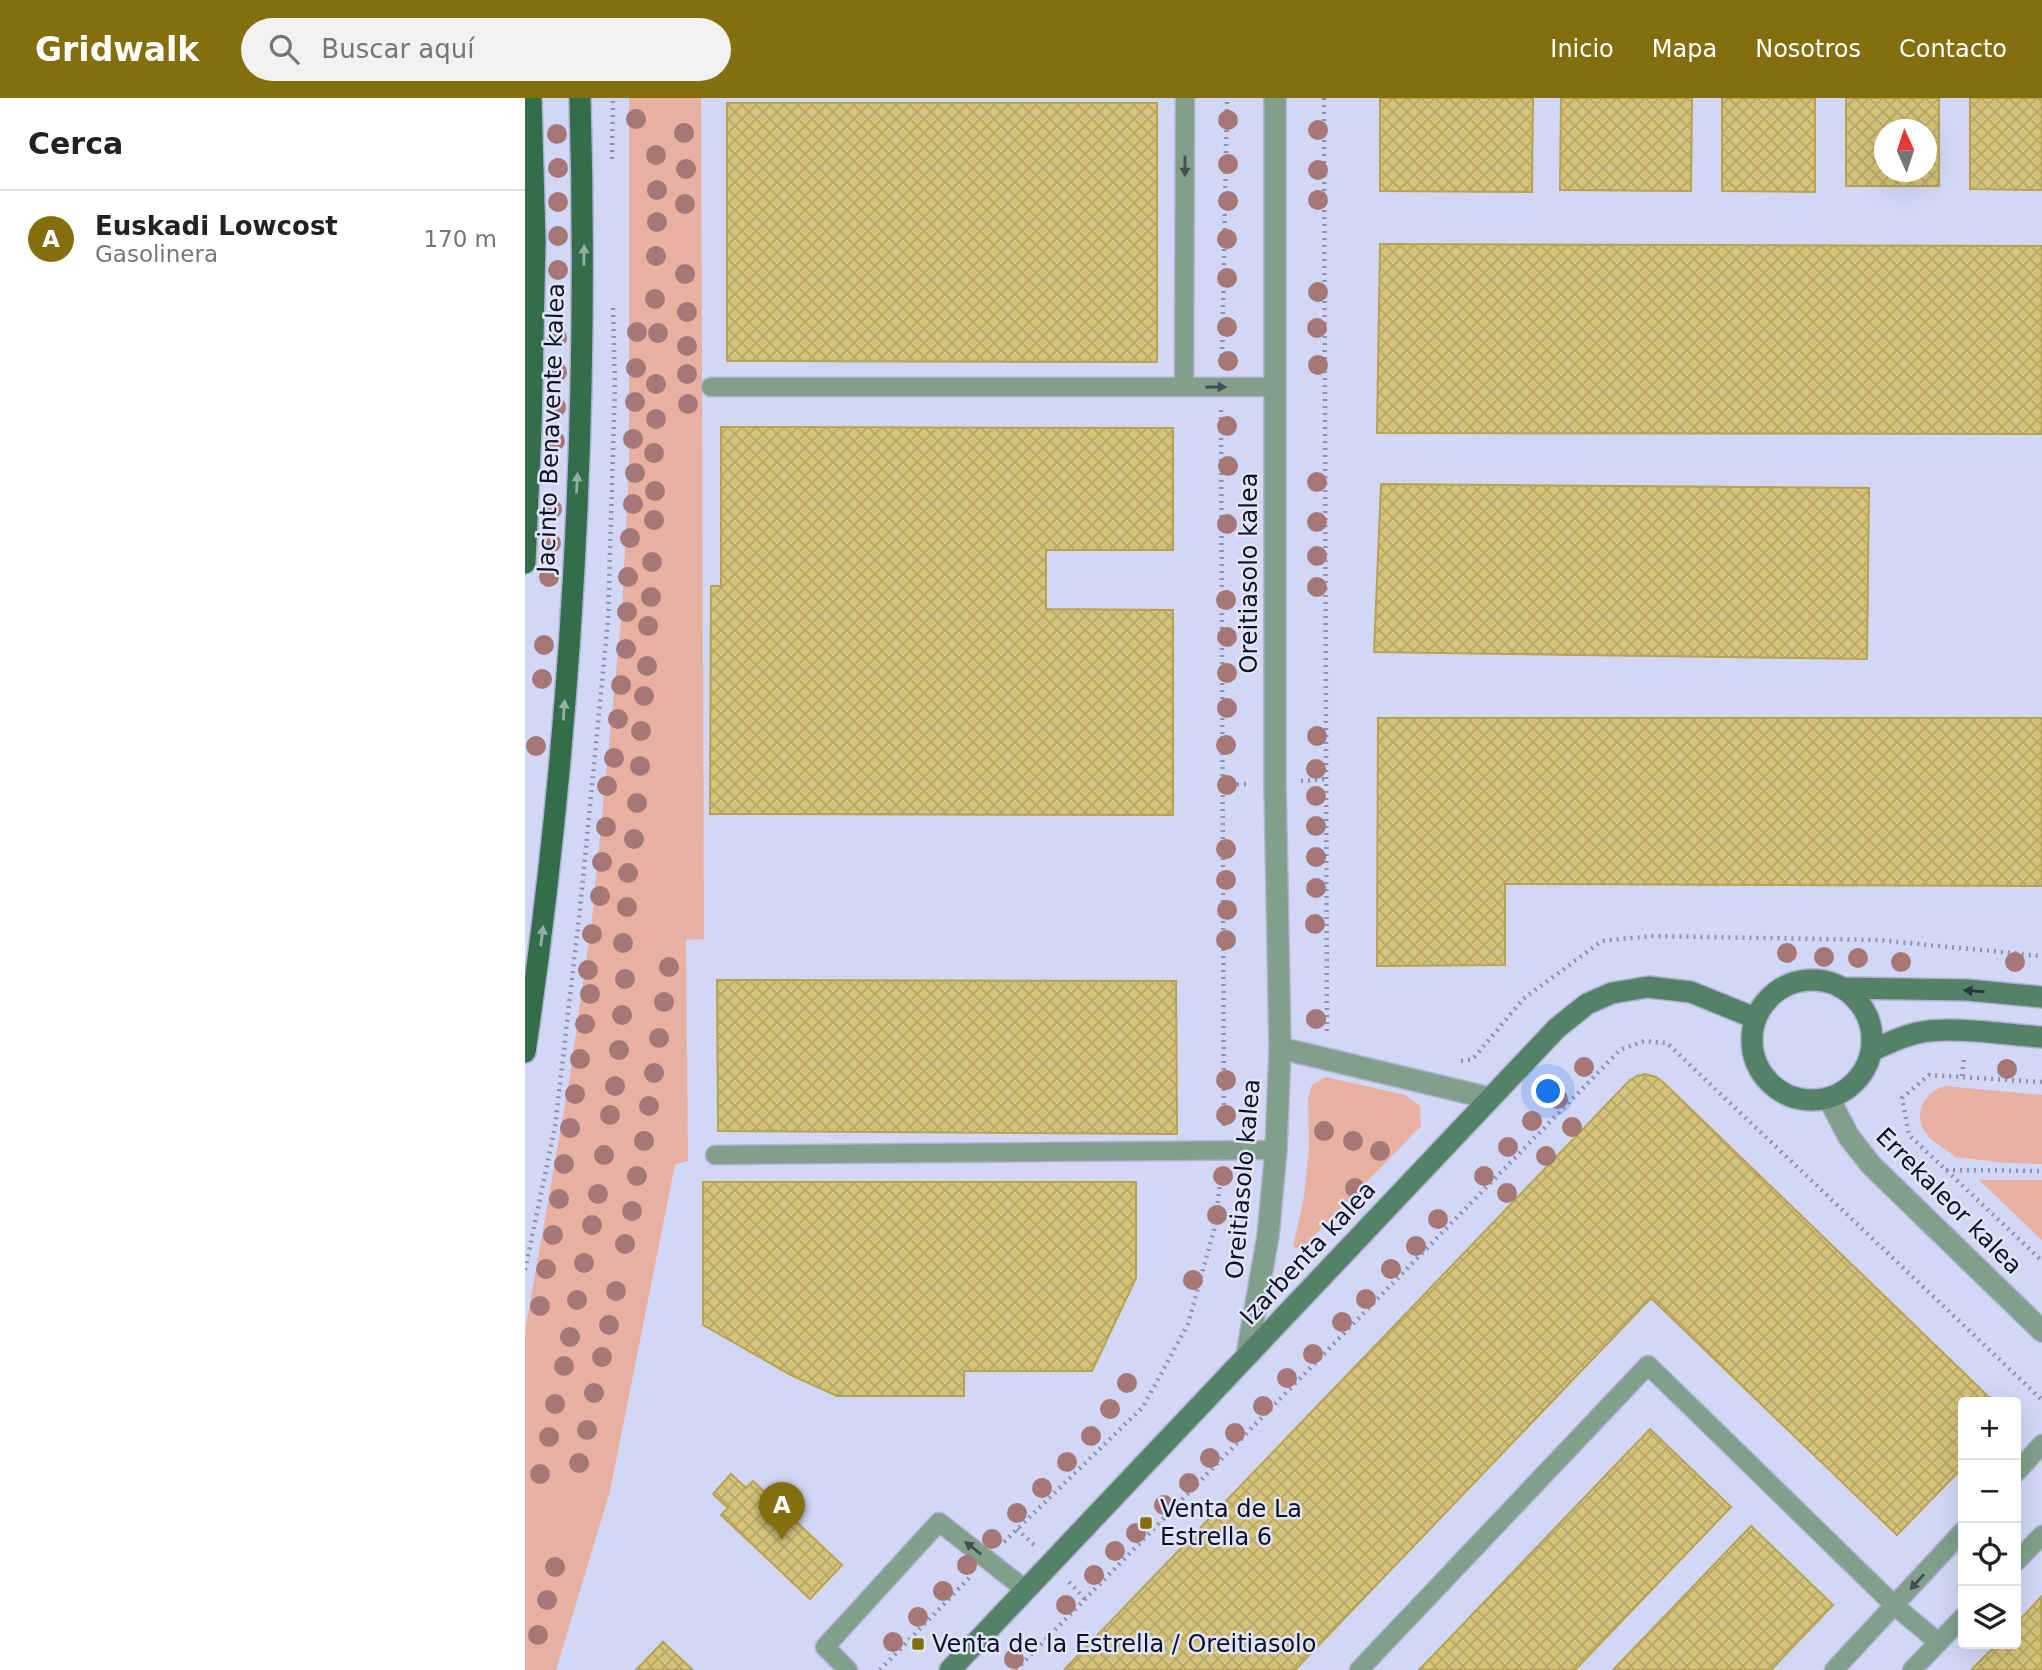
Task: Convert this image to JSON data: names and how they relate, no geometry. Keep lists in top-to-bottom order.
{
  "streets": {
    "main road": ["Jacinto Benavente kalea", "Izarbenta kalea"],
    "street": ["Oreitiasolo kalea", "Errekaleor kalea"]
  },
  "crossings": [
    ["Oreitiasolo kalea", "Izarbenta kalea"],
    ["Errekaleor kalea", "Izarbenta kalea"]
  ],
  "places": {
    "transit": ["Venta de La Estrella 6", "Venta de la Estrella / Oreitiasolo"]
  },
  "north": "top",
  "page": {
    "header": "Gridwalk",
    "search": "Buscar aquí",
    "nav": [
      "Inicio",
      "Mapa",
      "Nosotros",
      "Contacto"
    ],
    "heading": "Cerca",
    "list": [
      {
        "mark": "A",
        "name": "Euskadi Lowcost",
        "note": "Gasolinera",
        "value": "170 m"
      }
    ],
    "map_buttons": ["+", "−"],
    "pins": "A"
  }
}
